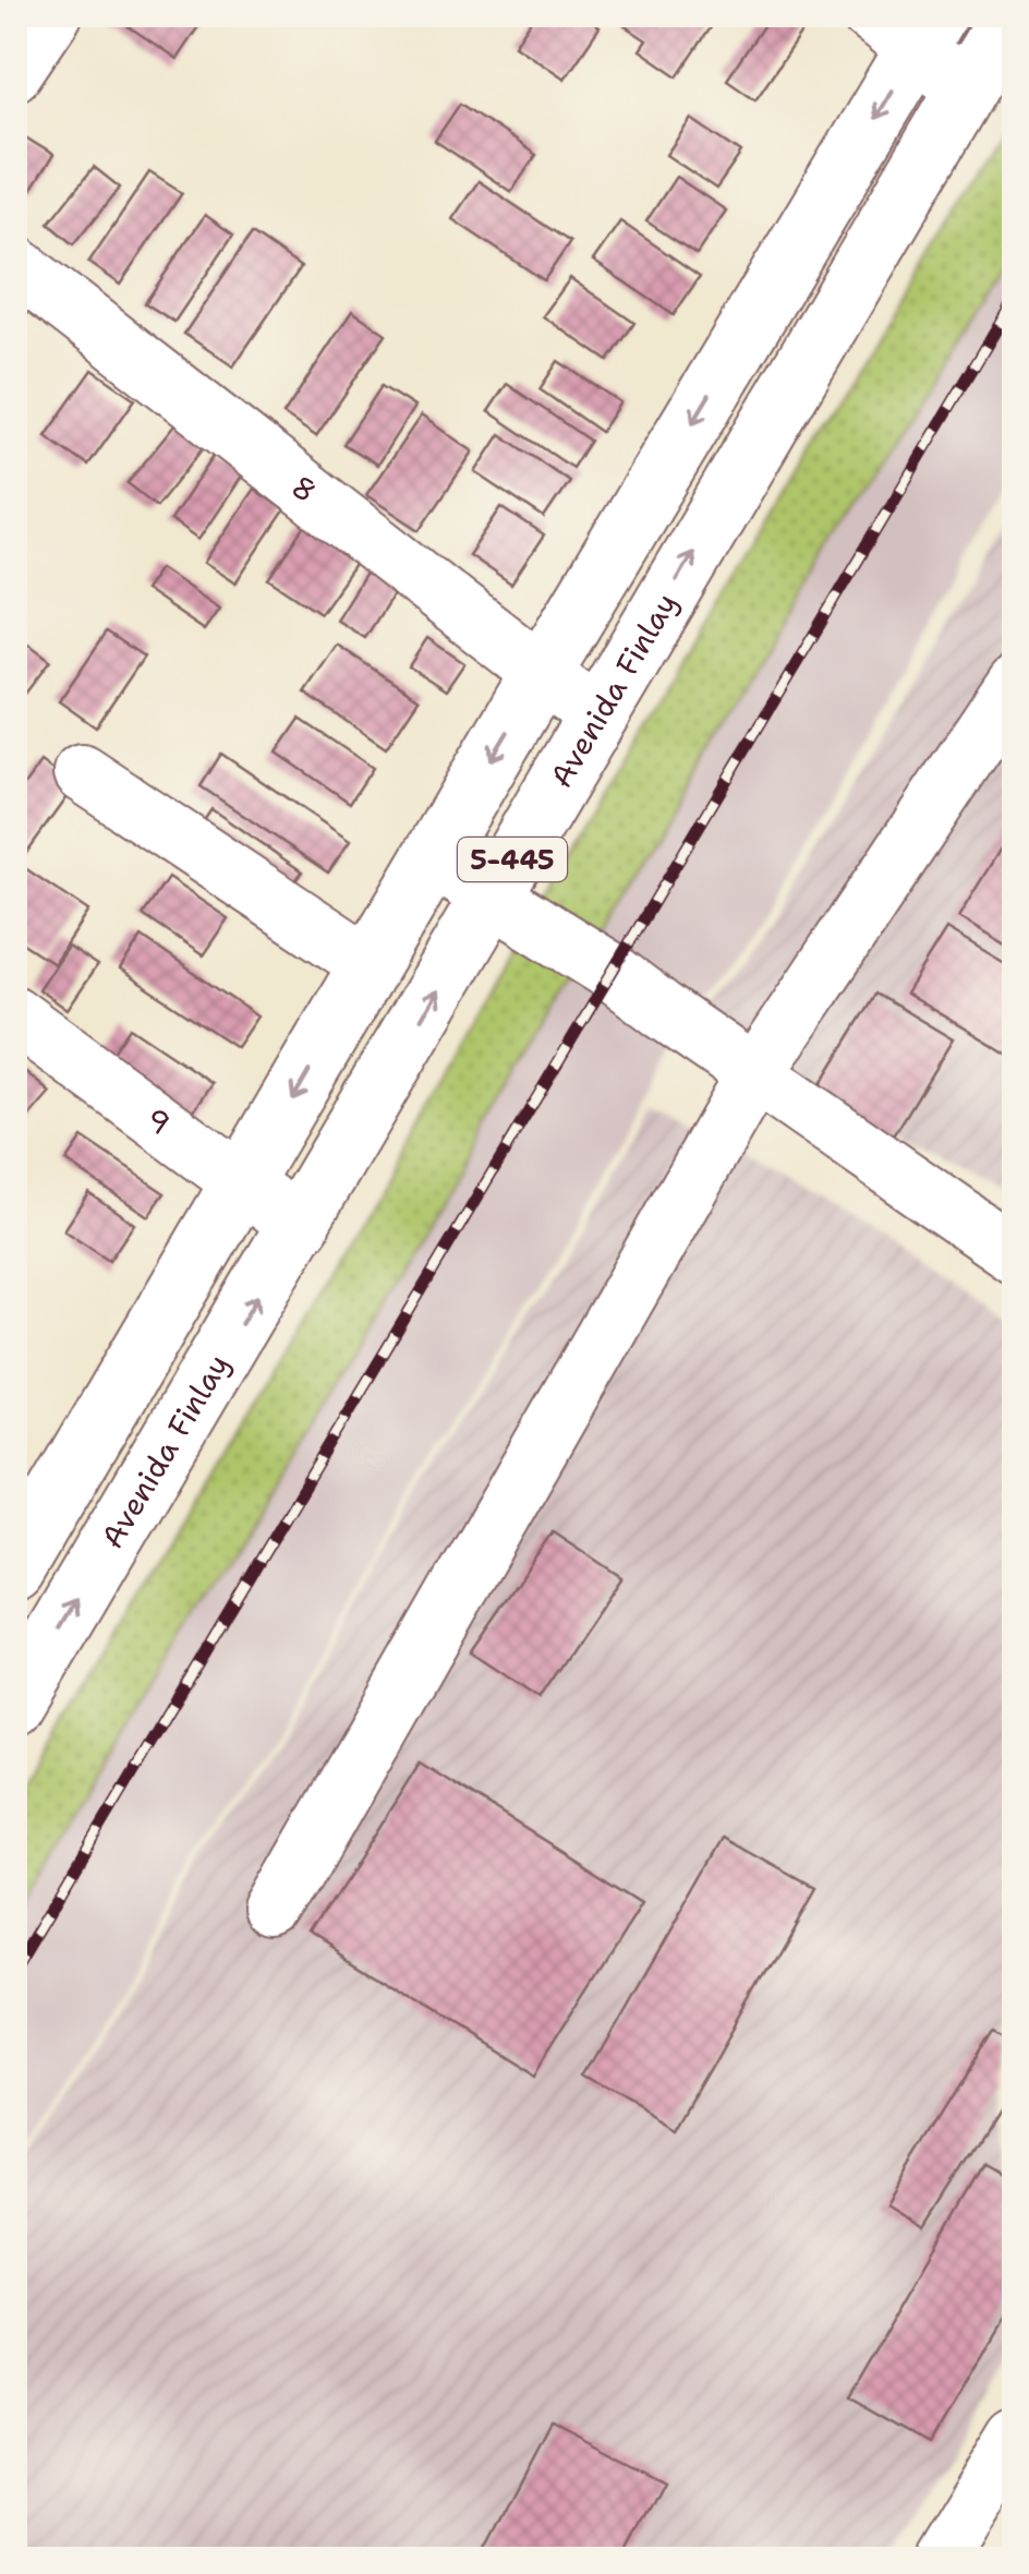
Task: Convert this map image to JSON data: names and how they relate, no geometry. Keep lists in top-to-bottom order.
{
  "streets": {
    "highway": ["Avenida Finlay", "5-445"],
    "street": ["8", "9"]
  },
  "crossings": [
    ["8", "Avenida Finlay"],
    ["8", "5-445"],
    ["Avenida Finlay", "9"],
    ["5-445", "9"]
  ]
}
